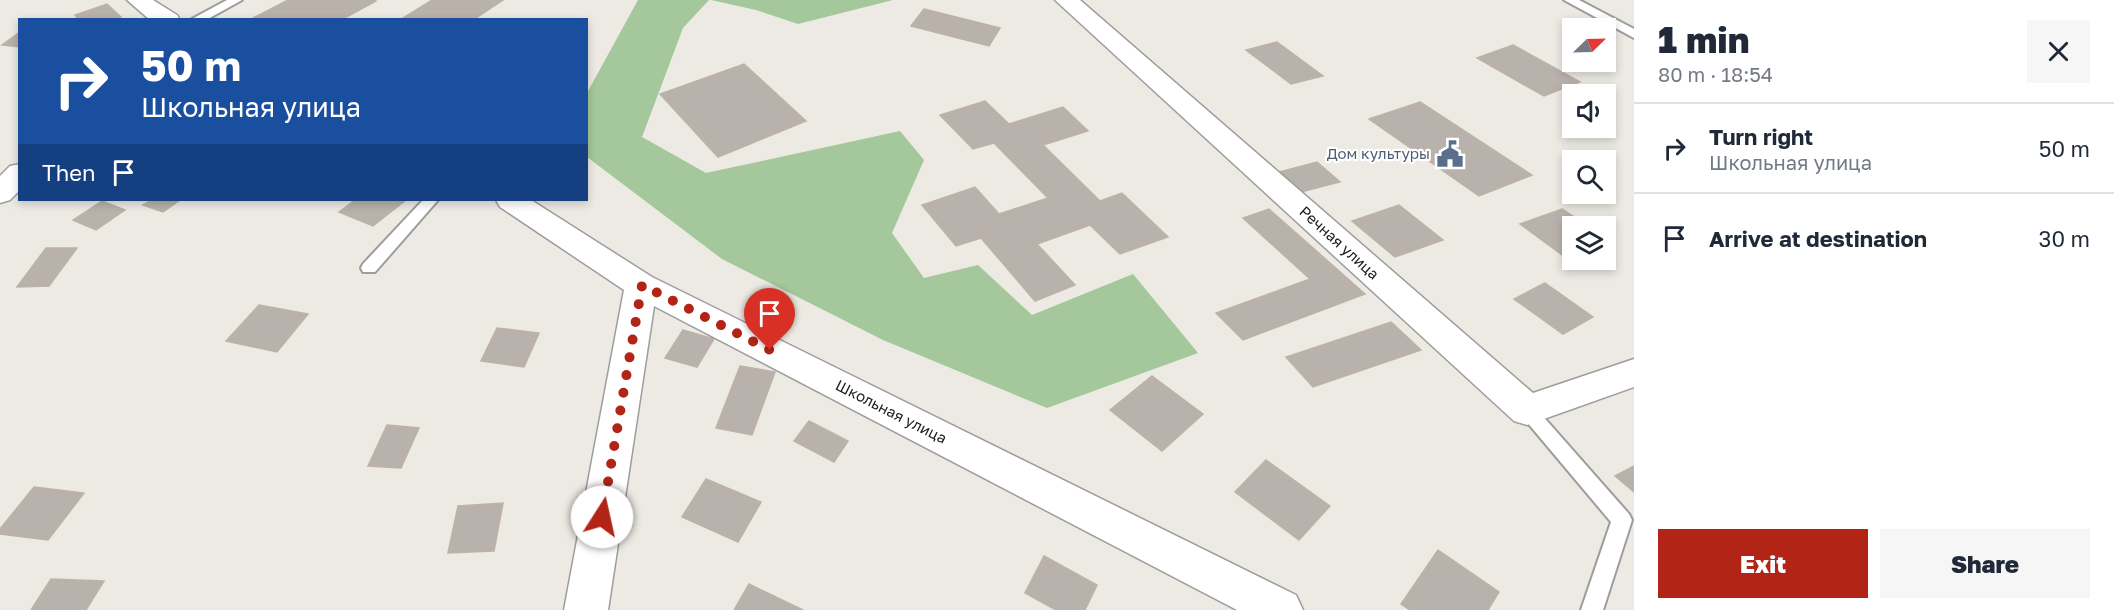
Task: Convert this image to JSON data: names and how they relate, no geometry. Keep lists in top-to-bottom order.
{
  "streets": {
    "street": ["Речная улица", "Школьная улица"]
  },
  "places": {
    "public building": ["Дом культуры"]
  },
  "north": "top right",
  "page": {
    "heading": ["1 min", "80 m · 18:54"],
    "turn": ["50 m", "Школьная улица"],
    "list": [
      {
        "name": "Turn right",
        "note": "Школьная улица",
        "value": "50 m"
      },
      {
        "name": "Arrive at destination",
        "value": "30 m"
      }
    ],
    "then": "Then",
    "buttons": ["Exit", "Share"]
  }
}
